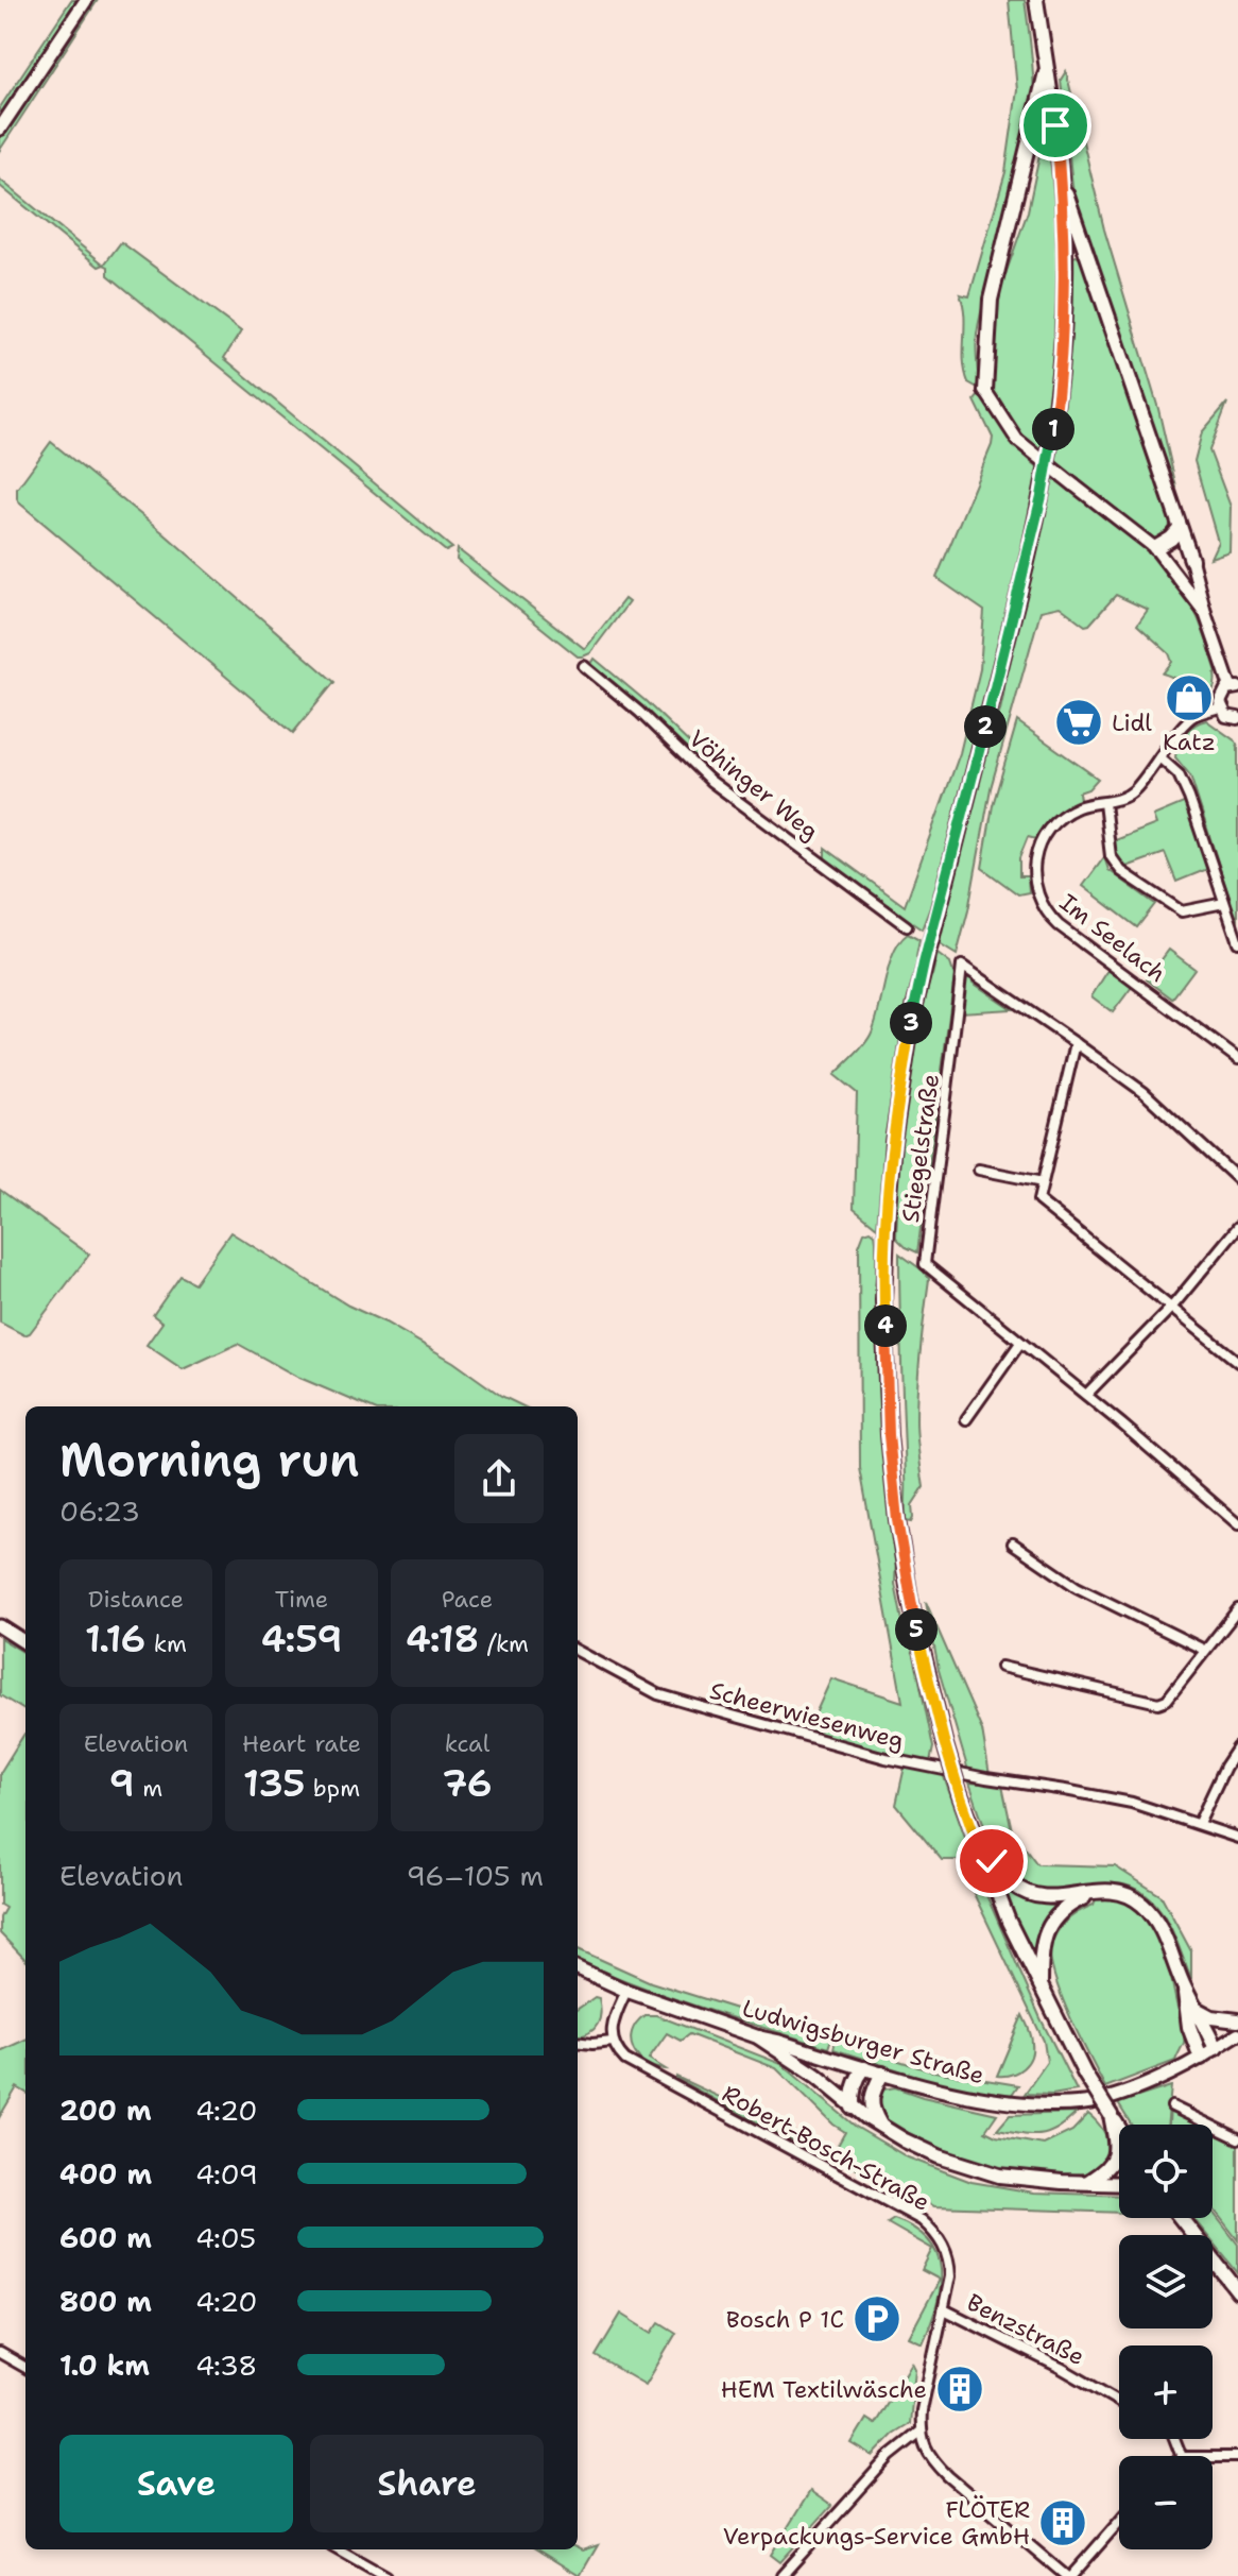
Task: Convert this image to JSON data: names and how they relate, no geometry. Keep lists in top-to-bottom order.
{
  "streets": {
    "main road": ["Ludwigsburger Straße"],
    "street": [
      "Vöhinger Weg",
      "Im Seelach",
      "Stiegelstraße",
      "Scheerwiesenweg",
      "Robert-Bosch-Straße",
      "Benzstraße"
    ]
  },
  "crossings": [
    ["Robert-Bosch-Straße", "Benzstraße"]
  ],
  "places": {
    "shop": ["Katz"],
    "supermarket": ["Lidl"],
    "parking": ["Bosch P 1C"],
    "building": ["HEM Textilwäsche", "FLÖTER Verpackungs-Service GmbH"]
  },
  "page": {
    "pins": [
      "1",
      "2",
      "3",
      "4",
      "5"
    ],
    "heading": ["Morning run", "06:23"],
    "stats": [
      ["Distance", "1.16 km"],
      ["Time", "4:59"],
      ["Pace", "4:18 /km"],
      ["Elevation", "9 m"],
      ["Heart rate", "135 bpm"],
      ["kcal", "76"]
    ],
    "chart": ["Elevation", "96–105 m"],
    "list": [
      {
        "name": "200 m",
        "note": "4:20"
      },
      {
        "name": "400 m",
        "note": "4:09"
      },
      {
        "name": "600 m",
        "note": "4:05"
      },
      {
        "name": "800 m",
        "note": "4:20"
      },
      {
        "name": "1.0 km",
        "note": "4:38"
      }
    ],
    "map_buttons": ["+", "−"],
    "buttons": ["Save", "Share"]
  }
}
